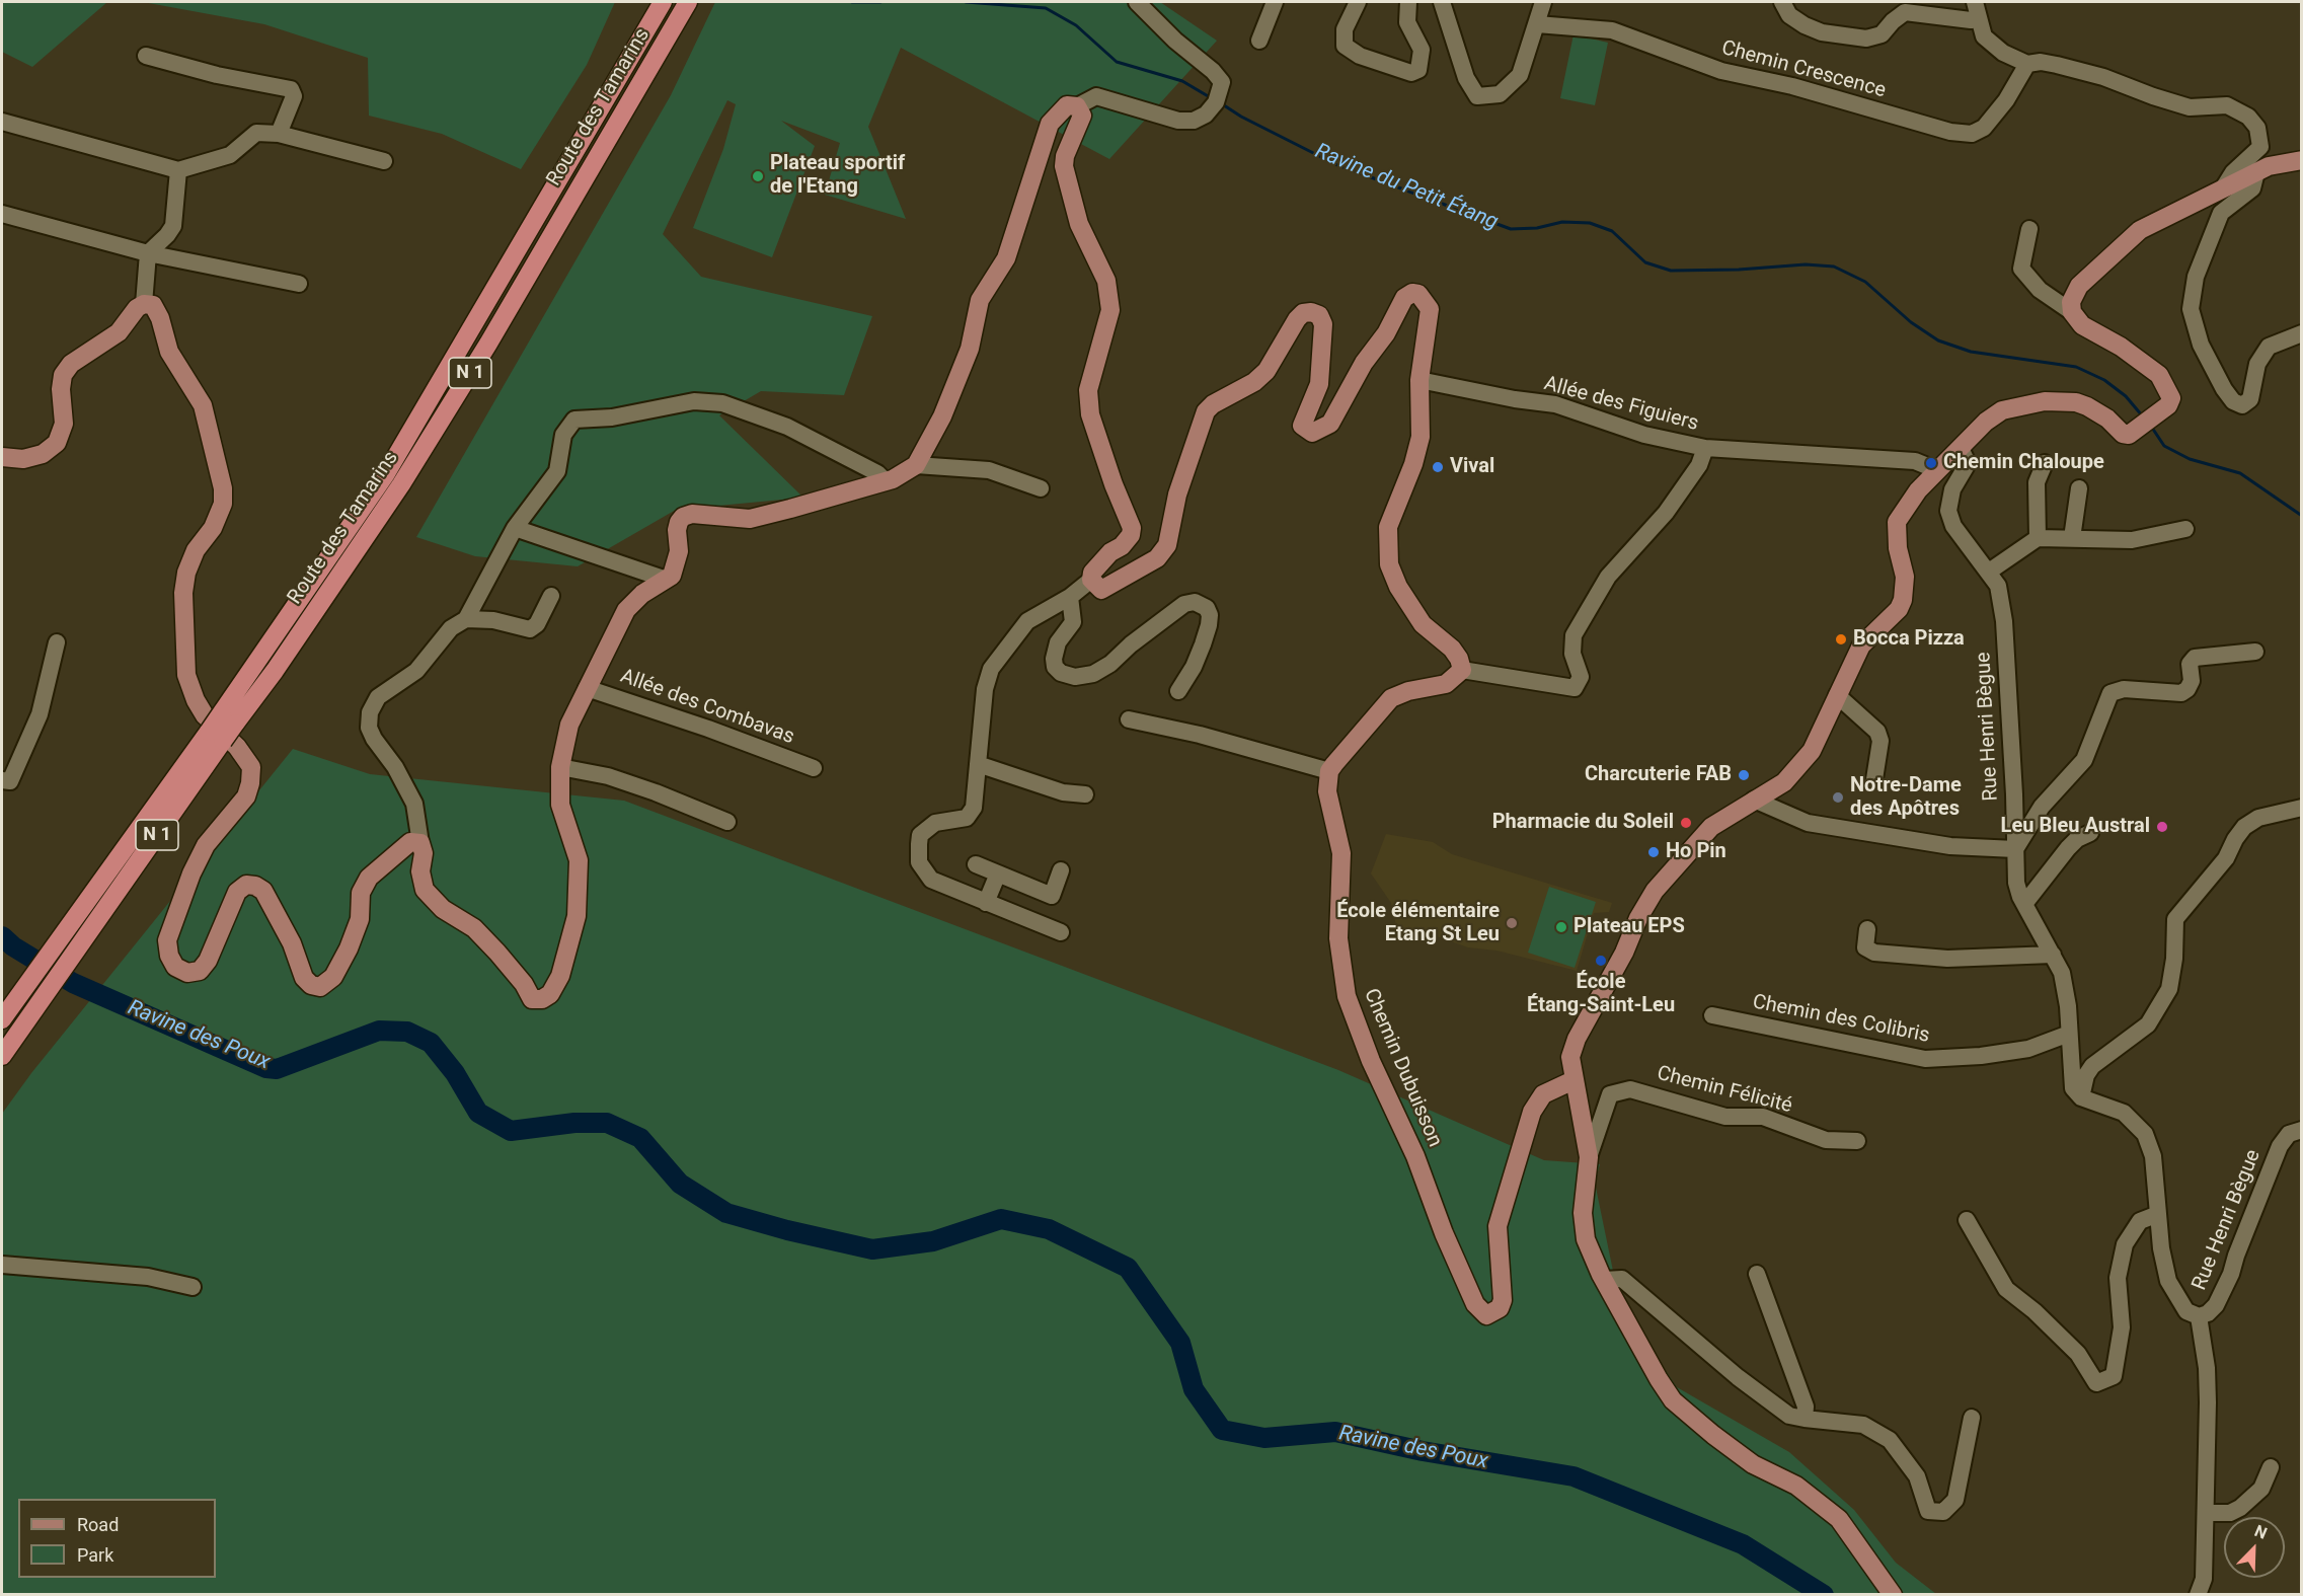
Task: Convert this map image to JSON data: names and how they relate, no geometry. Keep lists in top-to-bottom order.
{
  "streets": {
    "highway": ["Route des Tamarins", "N 1"],
    "main road": ["Chemin Dubuisson"],
    "street": [
      "Chemin Crescence",
      "Allée des Figuiers",
      "Allée des Combavas",
      "Rue Henri Bègue",
      "Chemin des Colibris",
      "Chemin Félicité"
    ]
  },
  "crossings": [
    ["Rue Henri Bègue", "Chemin des Colibris"]
  ],
  "water": ["Ravine du Petit Étang", "Ravine des Poux"],
  "places": [
    "Plateau sportif de l'Etang",
    "Chemin Chaloupe",
    "Vival",
    "Bocca Pizza",
    "Charcuterie FAB",
    "Notre-Dame des Apôtres",
    "Pharmacie du Soleil",
    "Leu Bleu Austral",
    "Ho Pin",
    "École élémentaire Etang St Leu",
    "Plateau EPS",
    "École Étang-Saint-Leu"
  ],
  "legend": ["Road", "Park"],
  "north": "top right"
}
